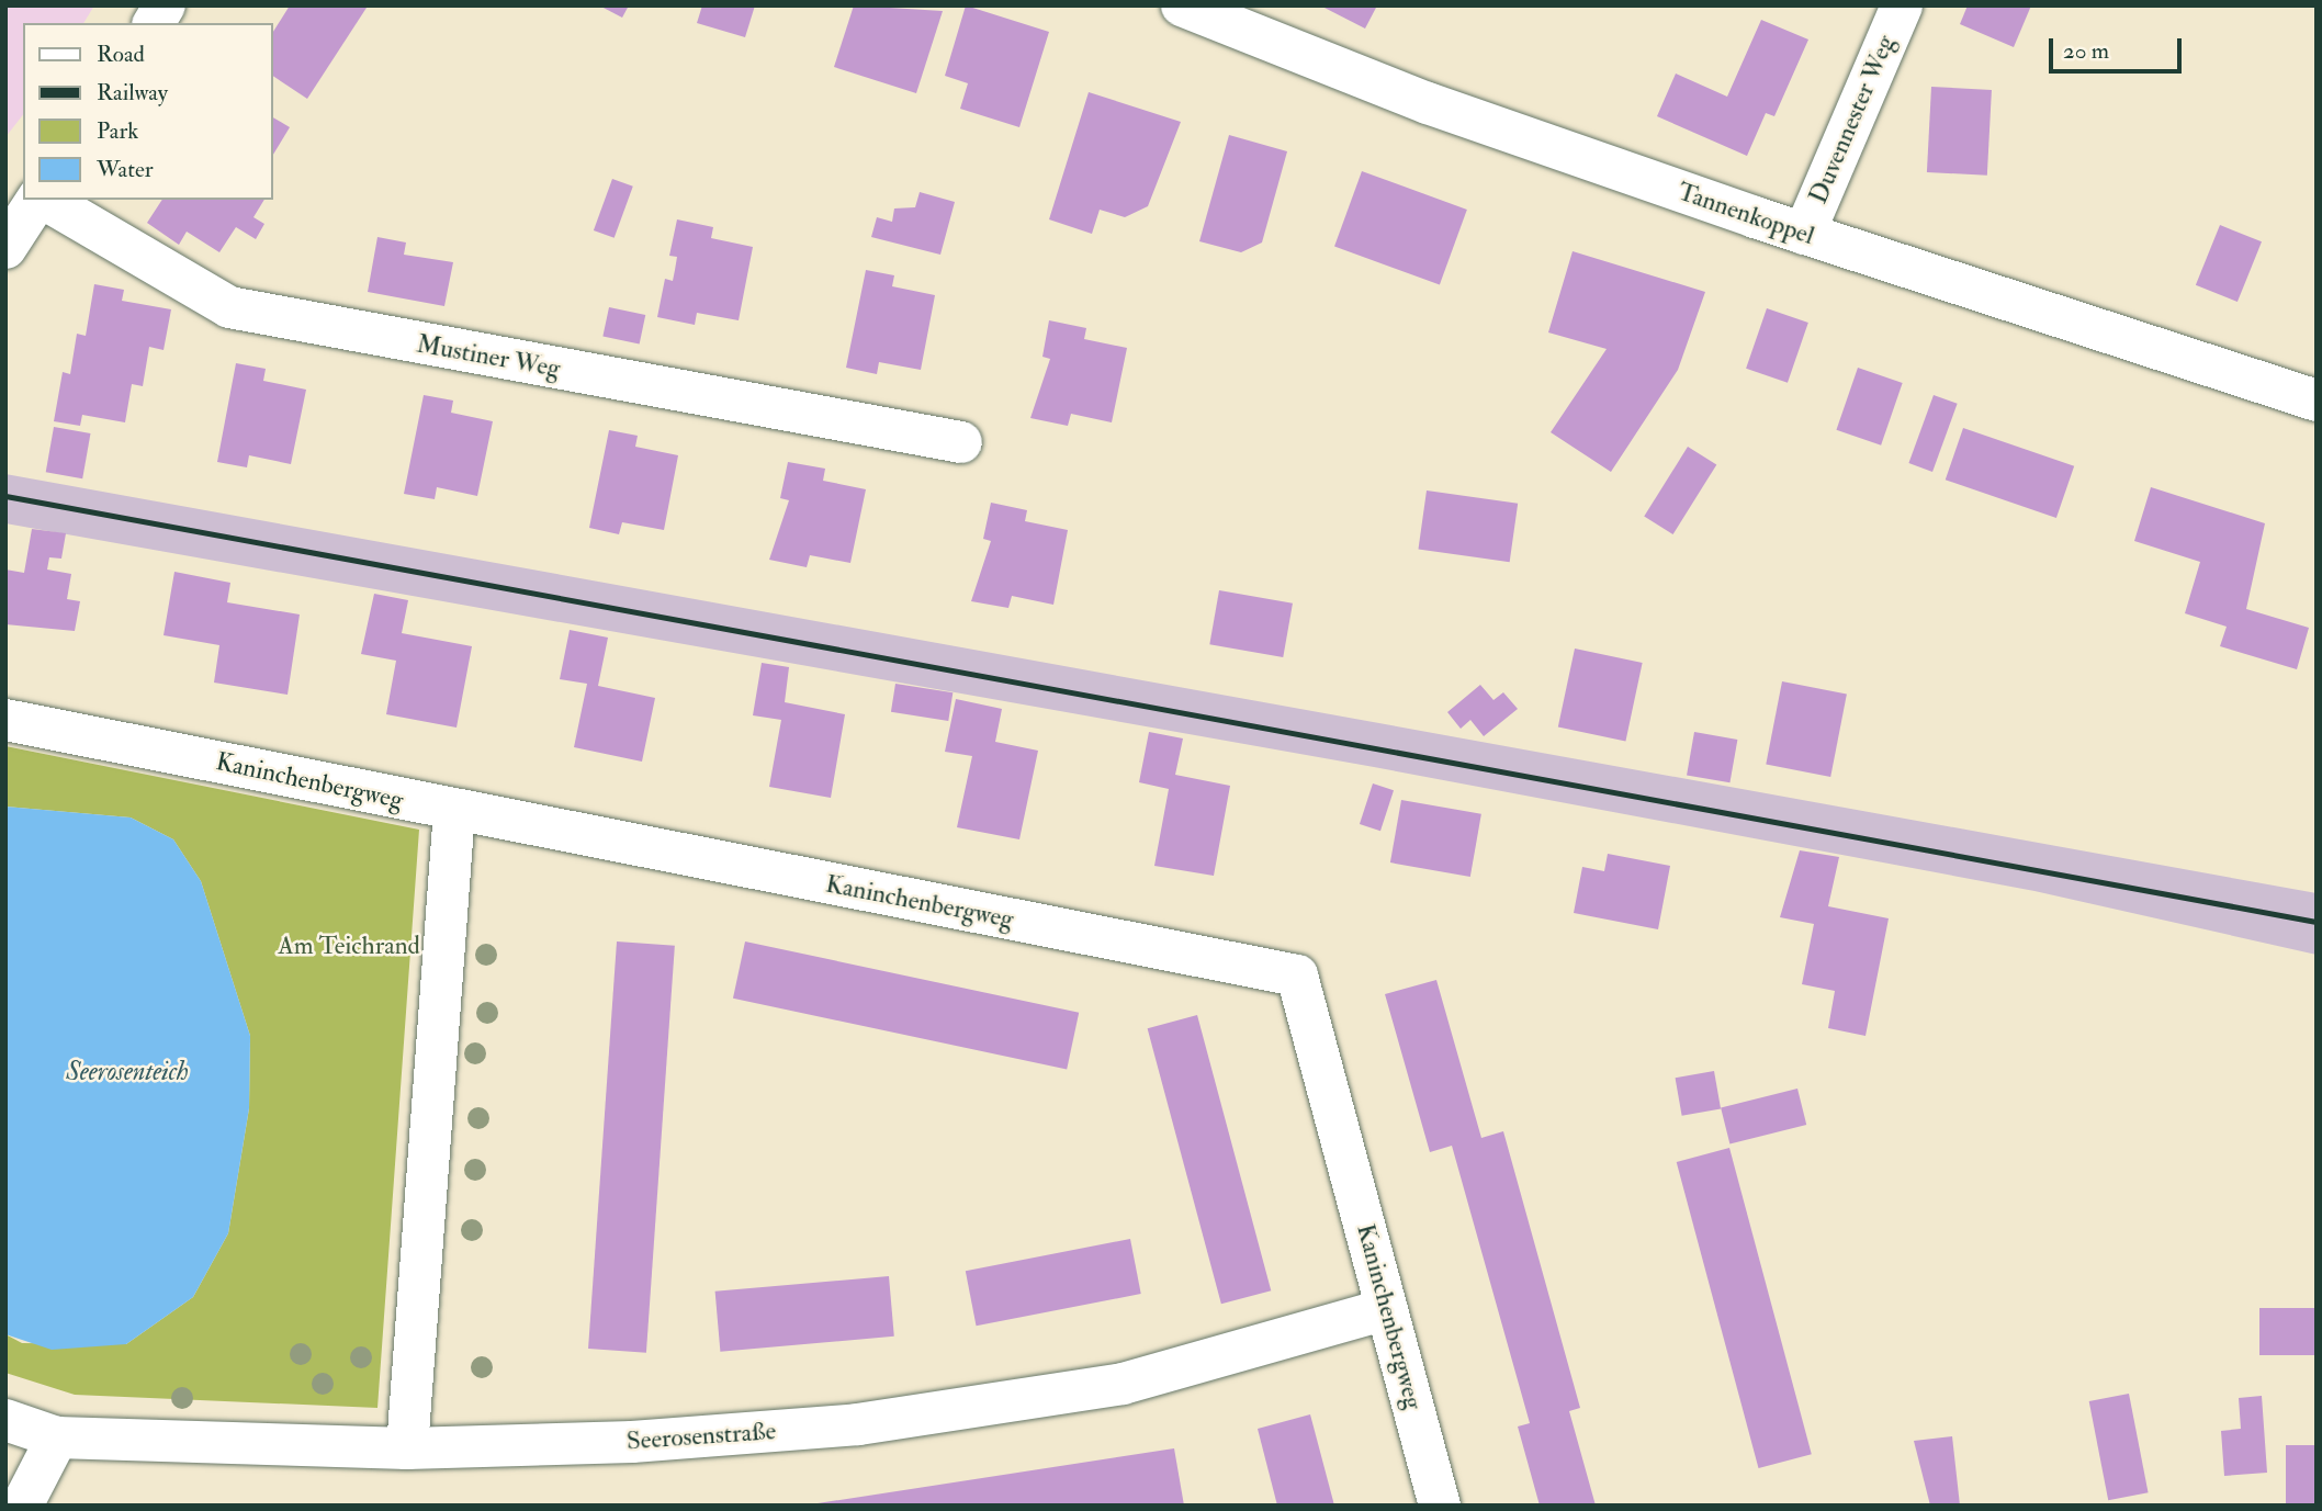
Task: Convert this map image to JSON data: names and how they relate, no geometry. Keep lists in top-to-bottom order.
{
  "streets": {
    "street": [
      "Duvennester Weg",
      "Tannenkoppel",
      "Mustiner Weg",
      "Kaninchenbergweg",
      "Seerosenstraße"
    ]
  },
  "crossings": [
    ["Duvennester Weg", "Tannenkoppel"],
    ["Kaninchenbergweg", "Seerosenstraße"]
  ],
  "water": ["Seerosenteich"],
  "parks": ["Am Teichrand"],
  "legend": [
    "Road",
    "Railway",
    "Park",
    "Water"
  ],
  "scale_bar": "20 m"
}
